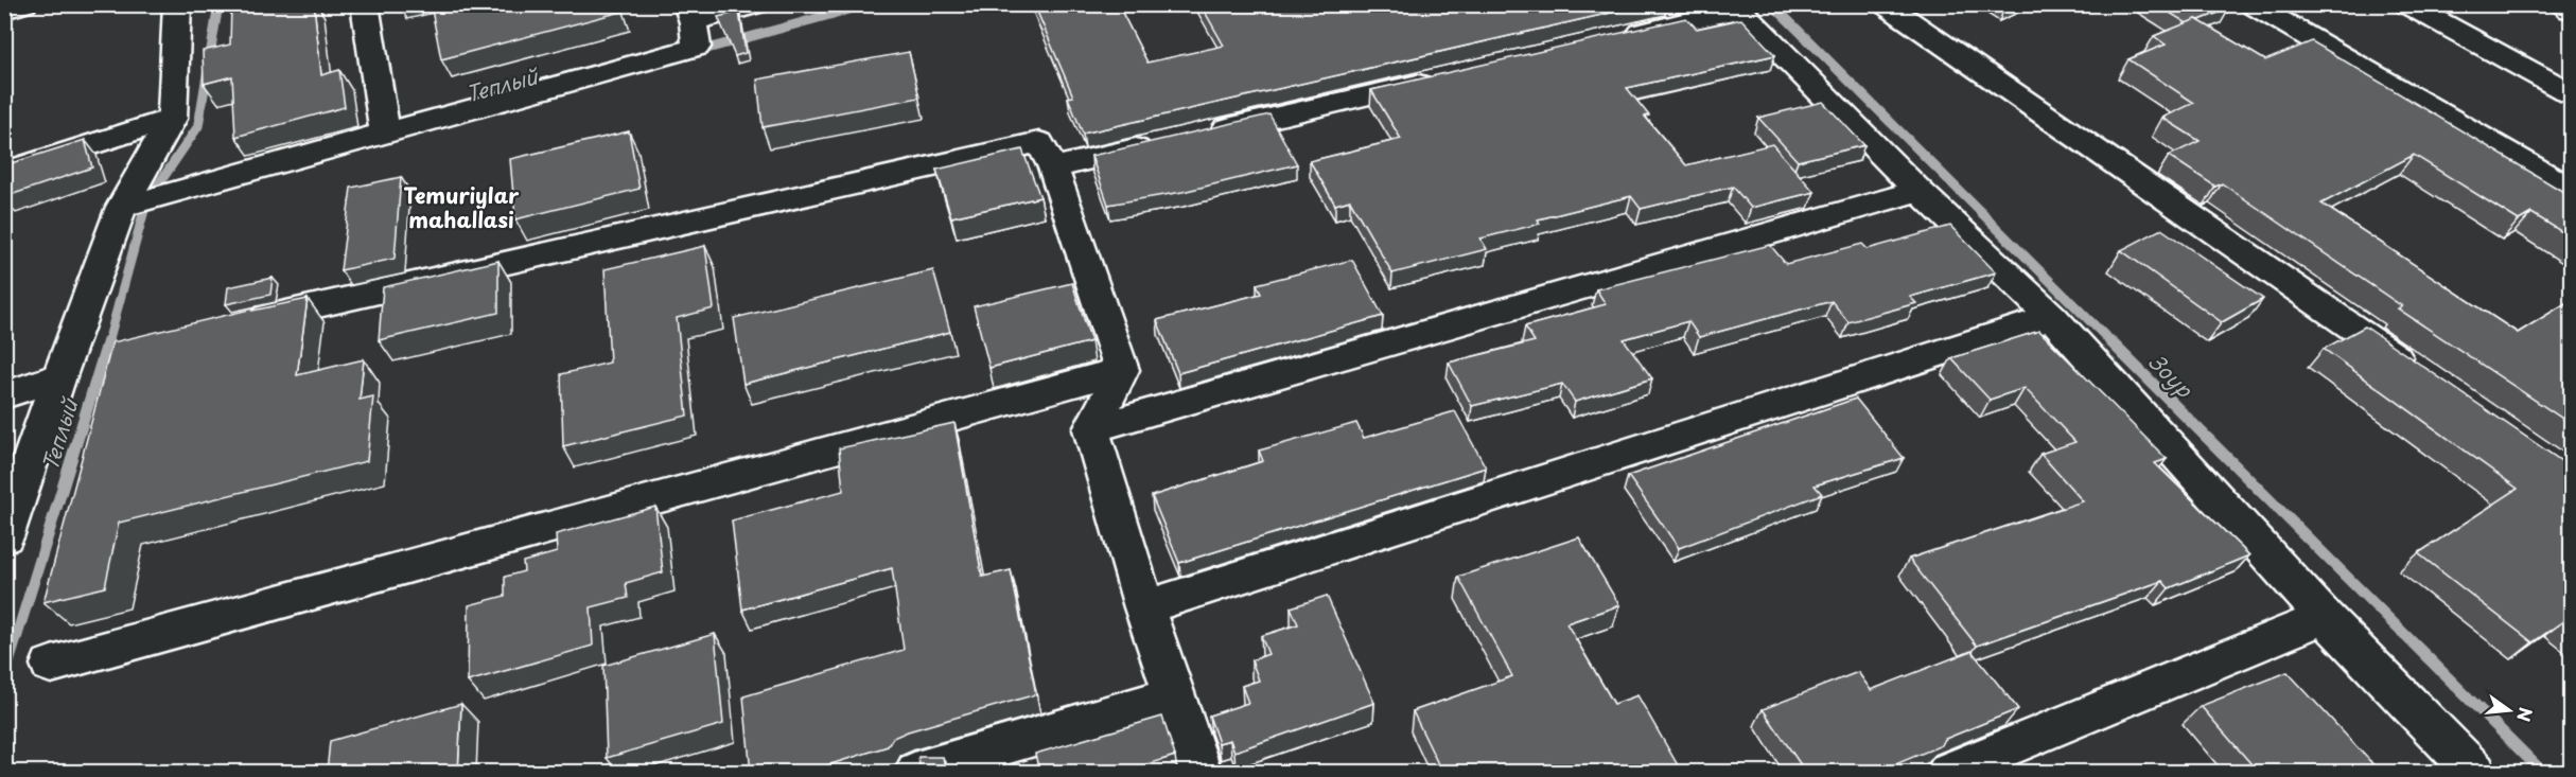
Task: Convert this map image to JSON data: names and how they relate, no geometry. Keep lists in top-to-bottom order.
{
  "districts": ["Temuriylar mahallasi"],
  "water": ["Теплый", "Зоур"],
  "north": "right"
}
